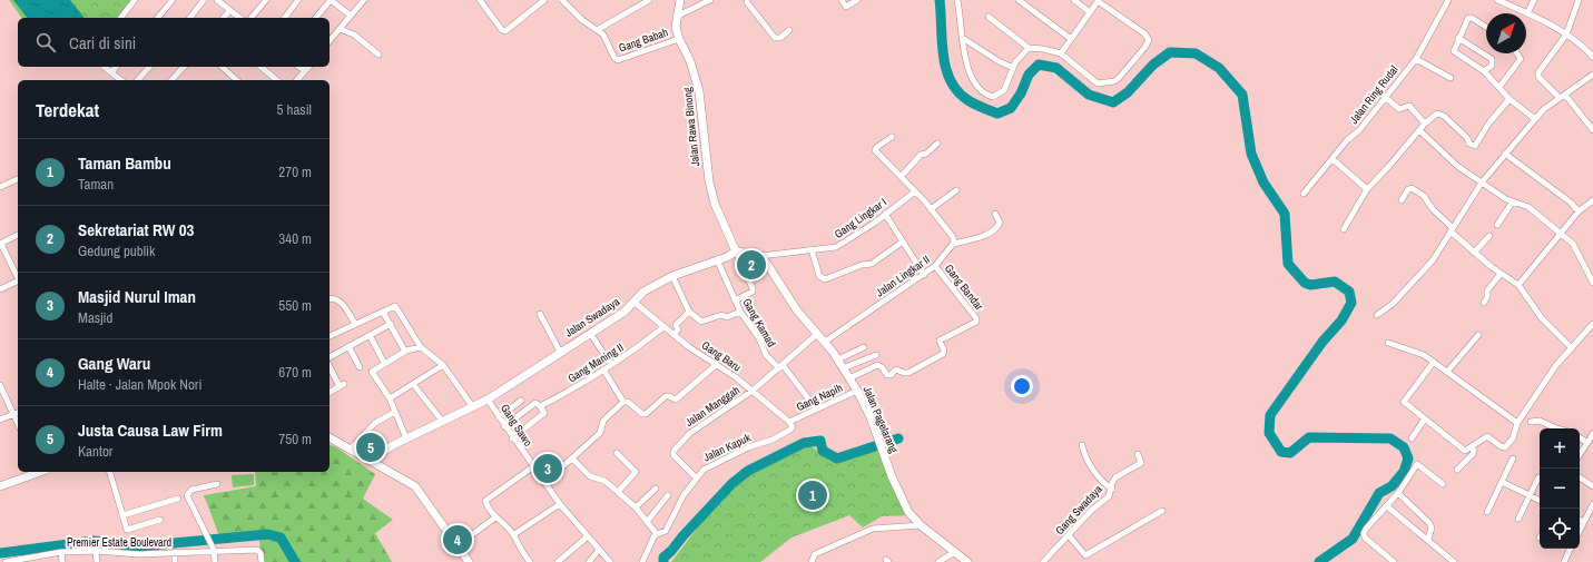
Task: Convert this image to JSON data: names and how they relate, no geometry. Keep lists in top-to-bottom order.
{
  "streets": {
    "main road": ["Jalan Rawa Binong", "Jalan Swadaya", "Jalan Pagelarang"],
    "street": [
      "Gang Babah",
      "Jalan Ring Rudal",
      "Gang Lingkar I",
      "Jalan Lingkar II",
      "Gang Bandar",
      "Gang Kamad",
      "Gang Baru",
      "Gang Maning II",
      "Gang Napih",
      "Jalan Manggah",
      "Gang Sawo",
      "Jalan Kapuk",
      "Gang Swadaya",
      "Premier Estate Boulevard"
    ]
  },
  "crossings": [
    ["Gang Babah", "Jalan Rawa Binong"],
    ["Jalan Rawa Binong", "Jalan Swadaya"],
    ["Gang Lingkar I", "Jalan Pagelarang"],
    ["Jalan Lingkar II", "Gang Bandar"],
    ["Jalan Lingkar II", "Jalan Pagelarang"],
    ["Gang Bandar", "Jalan Pagelarang"],
    ["Jalan Swadaya", "Gang Kamad"],
    ["Jalan Swadaya", "Gang Baru"],
    ["Jalan Swadaya", "Gang Sawo"],
    ["Gang Kamad", "Gang Napih"],
    ["Gang Baru", "Gang Maning II"],
    ["Gang Baru", "Gang Napih"],
    ["Gang Baru", "Jalan Manggah"],
    ["Gang Baru", "Jalan Kapuk"],
    ["Gang Napih", "Jalan Pagelarang"],
    ["Gang Napih", "Jalan Kapuk"],
    ["Jalan Manggah", "Jalan Kapuk"]
  ],
  "north": "top right",
  "page": {
    "search": "Cari di sini",
    "heading": ["Terdekat", "5 hasil"],
    "list": [
      {
        "mark": "1",
        "name": "Taman Bambu",
        "note": "Taman",
        "value": "270 m"
      },
      {
        "mark": "2",
        "name": "Sekretariat RW 03",
        "note": "Gedung publik",
        "value": "340 m"
      },
      {
        "mark": "3",
        "name": "Masjid Nurul Iman",
        "note": "Masjid",
        "value": "550 m"
      },
      {
        "mark": "4",
        "name": "Gang Waru",
        "note": "Halte · Jalan Mpok Nori",
        "value": "670 m"
      },
      {
        "mark": "5",
        "name": "Justa Causa Law Firm",
        "note": "Kantor",
        "value": "750 m"
      }
    ],
    "pins": [
      "2",
      "5",
      "3",
      "1",
      "4"
    ],
    "map_buttons": ["+", "−"]
  }
}
